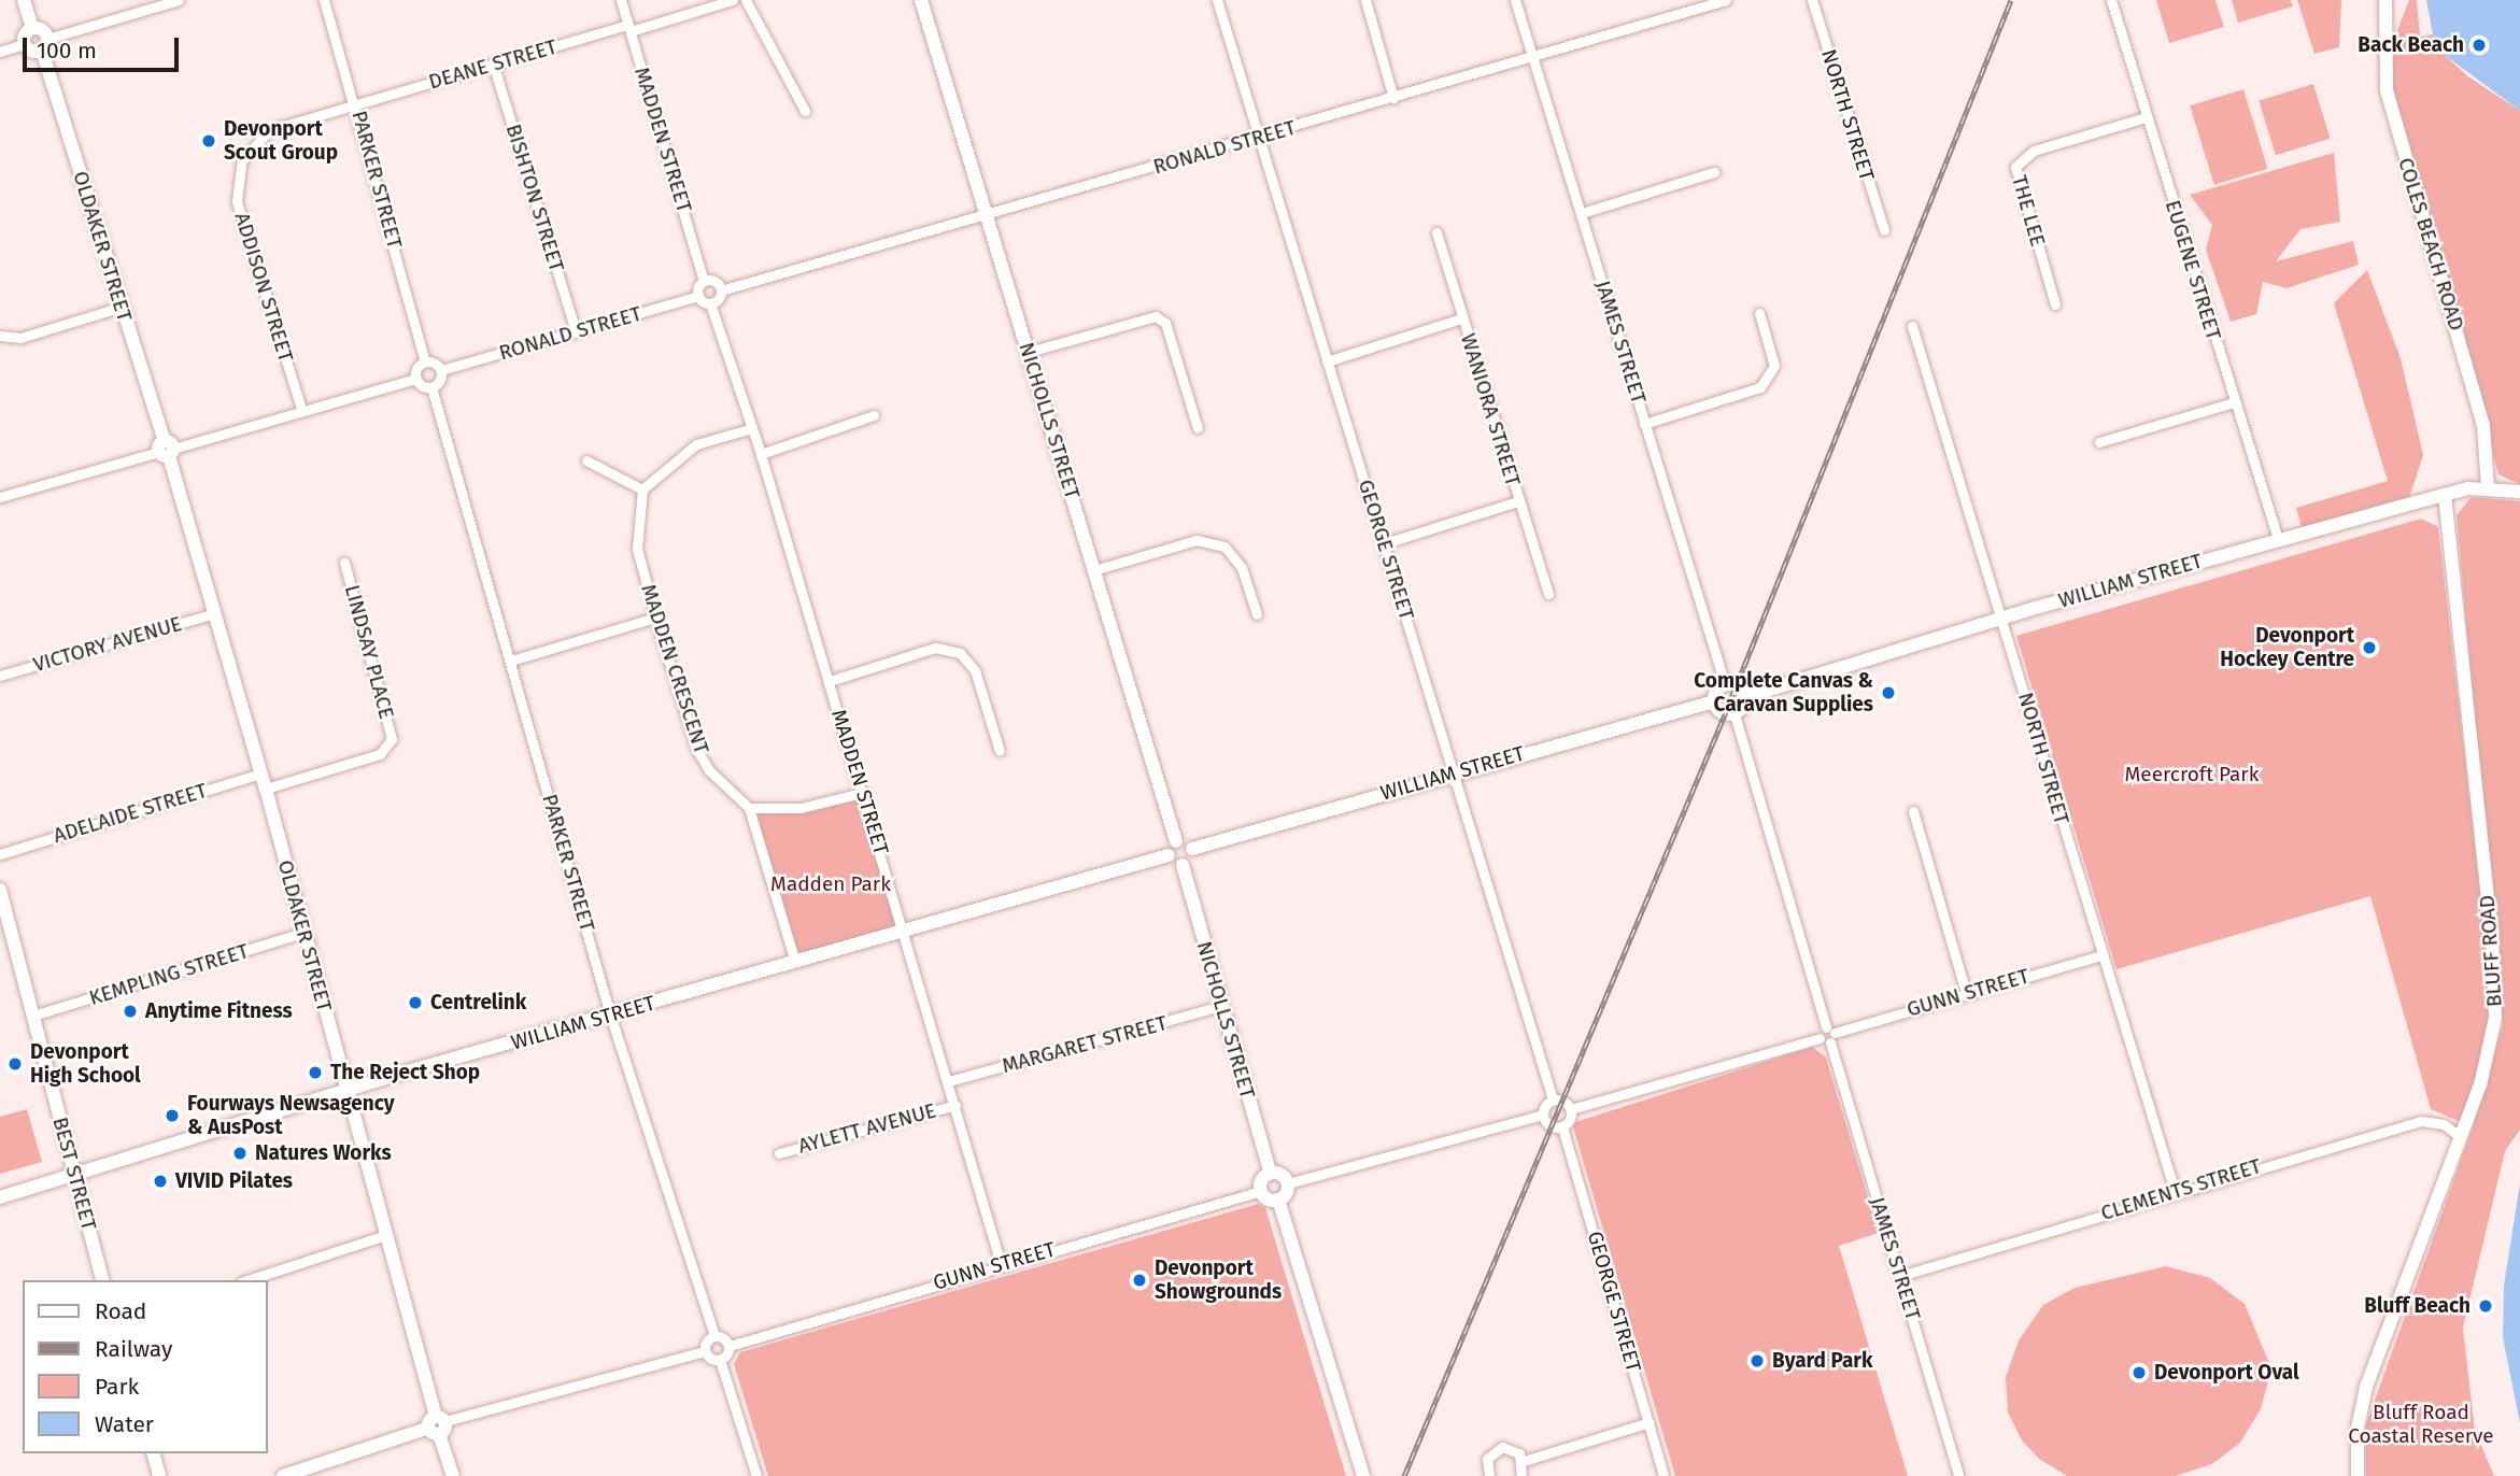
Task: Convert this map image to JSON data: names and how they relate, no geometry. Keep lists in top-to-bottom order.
{
  "streets": {
    "street": [
      "DEANE STREET",
      "NORTH STREET",
      "MADDEN STREET",
      "RONALD STREET",
      "PARKER STREET",
      "BISHTON STREET",
      "THE LEE",
      "COLES BEACH ROAD",
      "OLDAKER STREET",
      "EUGENE STREET",
      "ADDISON STREET",
      "JAMES STREET",
      "WANIORA STREET",
      "NICHOLLS STREET",
      "GEORGE STREET",
      "WILLIAM STREET",
      "VICTORY AVENUE",
      "LINDSAY PLACE",
      "MADDEN CRESCENT",
      "ADELAIDE STREET",
      "BLUFF ROAD",
      "KEMPLING STREET",
      "GUNN STREET",
      "MARGARET STREET",
      "AYLETT AVENUE",
      "BEST STREET",
      "CLEMENTS STREET"
    ]
  },
  "crossings": [
    ["DEANE STREET", "MADDEN STREET"],
    ["DEANE STREET", "PARKER STREET"],
    ["DEANE STREET", "BISHTON STREET"],
    ["DEANE STREET", "ADDISON STREET"],
    ["NORTH STREET", "WILLIAM STREET"],
    ["NORTH STREET", "GUNN STREET"],
    ["NORTH STREET", "CLEMENTS STREET"],
    ["MADDEN STREET", "RONALD STREET"],
    ["MADDEN STREET", "WILLIAM STREET"],
    ["MADDEN STREET", "GUNN STREET"],
    ["MADDEN STREET", "MARGARET STREET"],
    ["MADDEN STREET", "AYLETT AVENUE"],
    ["RONALD STREET", "PARKER STREET"],
    ["RONALD STREET", "BISHTON STREET"],
    ["RONALD STREET", "JAMES STREET"],
    ["RONALD STREET", "NICHOLLS STREET"],
    ["RONALD STREET", "GEORGE STREET"],
    ["PARKER STREET", "ADDISON STREET"],
    ["PARKER STREET", "WILLIAM STREET"],
    ["THE LEE", "EUGENE STREET"],
    ["COLES BEACH ROAD", "WILLIAM STREET"],
    ["OLDAKER STREET", "WILLIAM STREET"],
    ["OLDAKER STREET", "VICTORY AVENUE"],
    ["OLDAKER STREET", "LINDSAY PLACE"],
    ["OLDAKER STREET", "ADELAIDE STREET"],
    ["OLDAKER STREET", "KEMPLING STREET"],
    ["EUGENE STREET", "WILLIAM STREET"],
    ["JAMES STREET", "WILLIAM STREET"],
    ["JAMES STREET", "GUNN STREET"],
    ["JAMES STREET", "CLEMENTS STREET"],
    ["WANIORA STREET", "GEORGE STREET"],
    ["NICHOLLS STREET", "WILLIAM STREET"],
    ["NICHOLLS STREET", "GUNN STREET"],
    ["NICHOLLS STREET", "MARGARET STREET"],
    ["GEORGE STREET", "WILLIAM STREET"],
    ["WILLIAM STREET", "BLUFF ROAD"],
    ["WILLIAM STREET", "BEST STREET"],
    ["BLUFF ROAD", "CLEMENTS STREET"],
    ["KEMPLING STREET", "BEST STREET"]
  ],
  "parks": ["Meercroft Park", "Madden Park", "Bluff Road Coastal Reserve"],
  "places": [
    "Back Beach",
    "Devonport Scout Group",
    "Devonport Hockey Centre",
    "Complete Canvas & Caravan Supplies",
    "Centrelink",
    "Anytime Fitness",
    "Devonport High School",
    "The Reject Shop",
    "Fourways Newsagency & AusPost",
    "Natures Works",
    "VIVID Pilates",
    "Devonport Showgrounds",
    "Bluff Beach",
    "Byard Park",
    "Devonport Oval"
  ],
  "legend": [
    "Road",
    "Railway",
    "Park",
    "Water"
  ],
  "scale_bar": "100 m"
}
